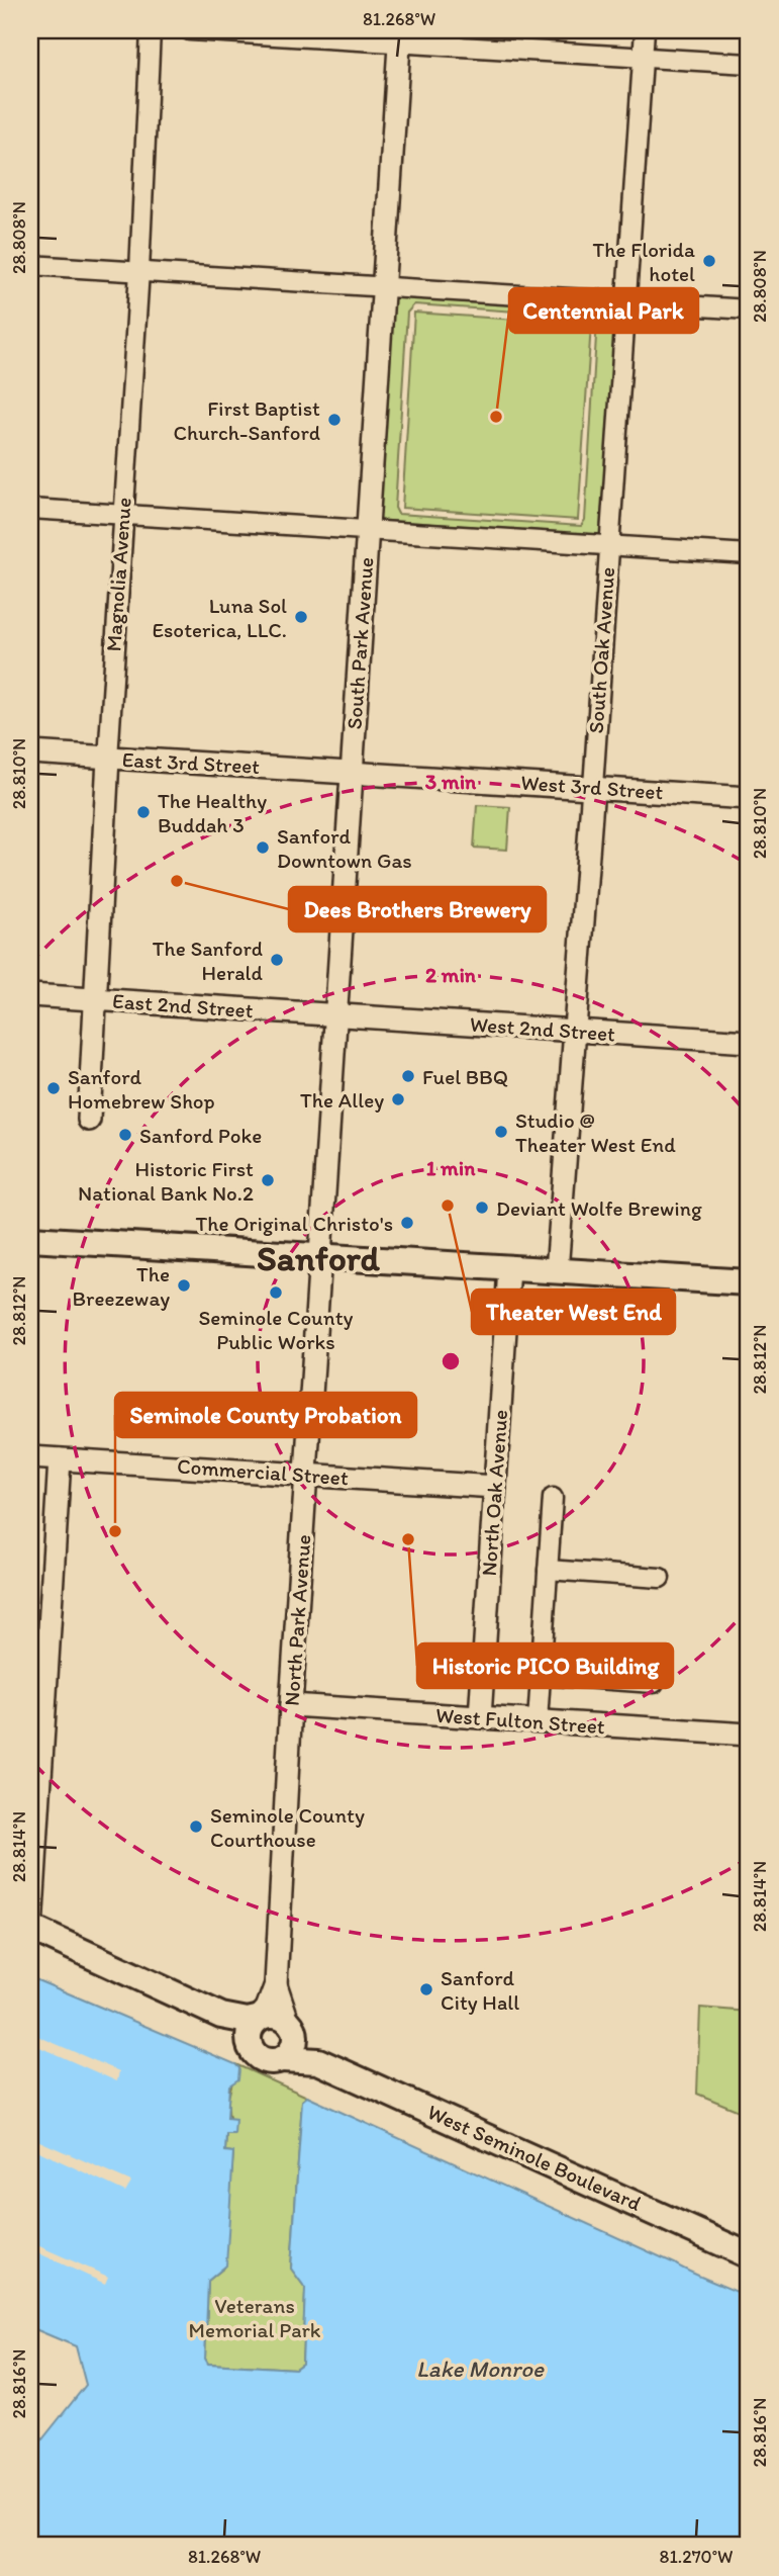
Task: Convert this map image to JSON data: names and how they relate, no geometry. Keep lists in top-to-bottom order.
{
  "streets": {
    "main road": ["West Seminole Boulevard"],
    "street": [
      "Magnolia Avenue",
      "South Park Avenue",
      "South Oak Avenue",
      "East 3rd Street",
      "West 3rd Street",
      "East 2nd Street",
      "West 2nd Street",
      "Commercial Street",
      "North Oak Avenue",
      "North Park Avenue",
      "West Fulton Street"
    ]
  },
  "crossings": [
    ["Magnolia Avenue", "East 3rd Street"],
    ["Magnolia Avenue", "East 2nd Street"],
    ["South Park Avenue", "East 3rd Street"],
    ["South Park Avenue", "West 3rd Street"],
    ["South Park Avenue", "East 2nd Street"],
    ["South Park Avenue", "West 2nd Street"],
    ["South Park Avenue", "North Park Avenue"],
    ["South Oak Avenue", "West 3rd Street"],
    ["South Oak Avenue", "West 2nd Street"],
    ["East 3rd Street", "West 3rd Street"],
    ["East 2nd Street", "West 2nd Street"],
    ["Commercial Street", "North Oak Avenue"],
    ["Commercial Street", "North Park Avenue"],
    ["North Oak Avenue", "West Fulton Street"],
    ["North Park Avenue", "West Fulton Street"]
  ],
  "districts": ["Sanford"],
  "water": ["Lake Monroe"],
  "parks": ["Veterans Memorial Park"],
  "places": [
    "The Florida hotel",
    "Centennial Park",
    "First Baptist Church-Sanford",
    "Luna Sol Esoterica, LLC.",
    "The Healthy Buddah 3",
    "Sanford Downtown Gas",
    "Dees Brothers Brewery",
    "The Sanford Herald",
    "Fuel BBQ",
    "Sanford Homebrew Shop",
    "The Alley",
    "Studio @ Theater West End",
    "Sanford Poke",
    "Historic First National Bank No.2",
    "Theater West End",
    "Deviant Wolfe Brewing",
    "The Original Christo's",
    "The Breezeway",
    "Seminole County Public Works",
    "Seminole County Probation",
    "Historic PICO Building",
    "Seminole County Courthouse",
    "Sanford City Hall"
  ],
  "coordinates": [
    "81.268°W",
    "28.808°N",
    "28.810°N",
    "28.812°N",
    "28.814°N",
    "28.816°N",
    "81.270°W"
  ],
  "rings": ["3 min", "2 min", "1 min"]
}
